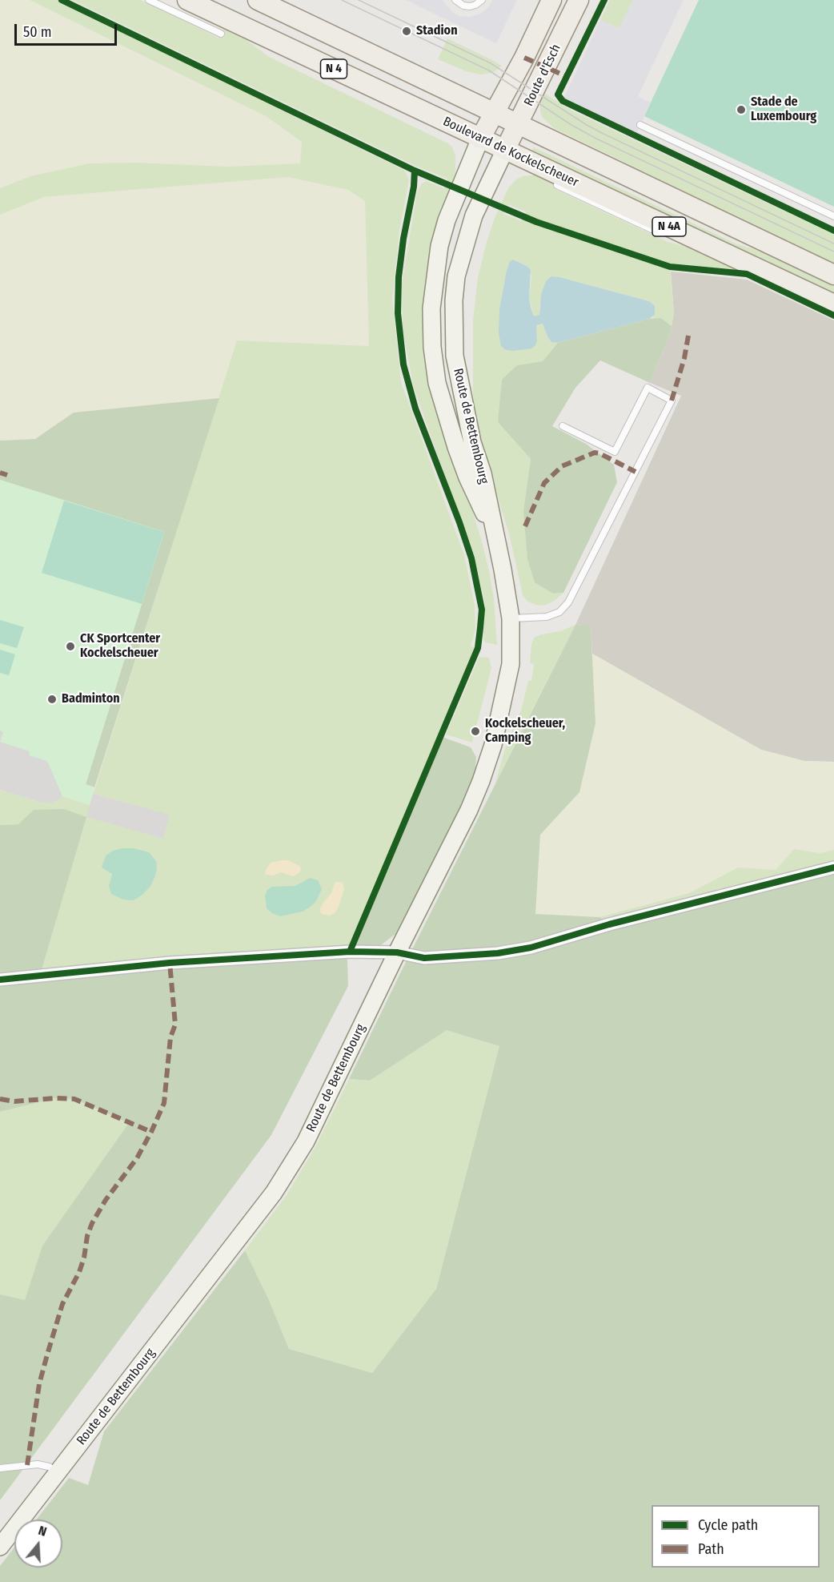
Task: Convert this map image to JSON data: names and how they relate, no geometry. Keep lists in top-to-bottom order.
{
  "streets": {
    "main road": [
      "N 4",
      "Route d'Esch",
      "Boulevard de Kockelscheuer",
      "N 4A",
      "Route de Bettembourg"
    ]
  },
  "crossings": [
    ["Route d'Esch", "Boulevard de Kockelscheuer"],
    ["Route d'Esch", "Route de Bettembourg"],
    ["Boulevard de Kockelscheuer", "Route de Bettembourg"]
  ],
  "places": [
    "Stadion",
    "Stade de Luxembourg",
    "CK Sportcenter Kockelscheuer",
    "Badminton",
    "Kockelscheuer, Camping"
  ],
  "legend": ["Cycle path", "Path"],
  "scale_bar": "50 m",
  "north": "top"
}
